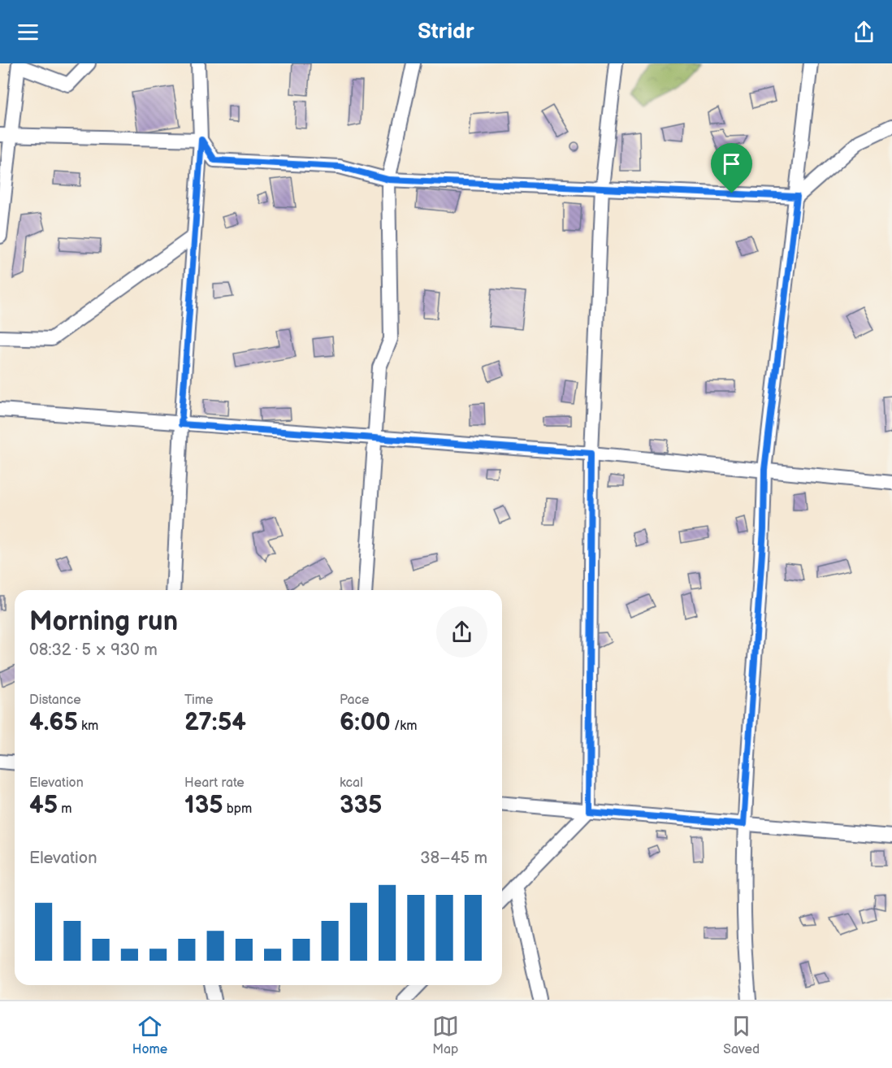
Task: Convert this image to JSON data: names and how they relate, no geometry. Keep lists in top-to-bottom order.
{
  "page": {
    "header": "Stridr",
    "heading": ["Morning run", "08:32 · 5 × 930 m"],
    "stats": [
      ["Distance", "4.65 km"],
      ["Time", "27:54"],
      ["Pace", "6:00 /km"],
      ["Elevation", "45 m"],
      ["Heart rate", "135 bpm"],
      ["kcal", "335"]
    ],
    "chart": ["Elevation", "38–45 m"],
    "tabs": ["Home", "Map", "Saved"]
  }
}
